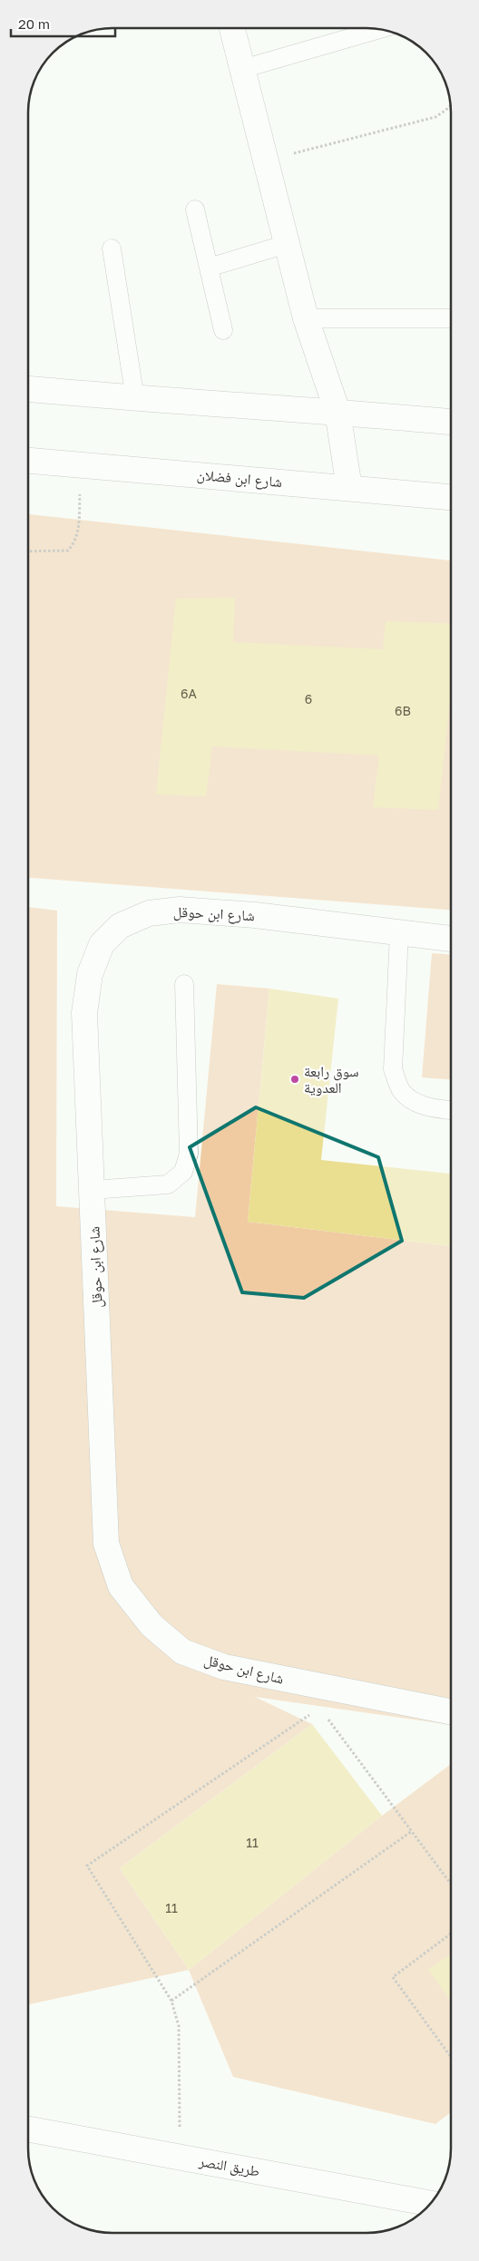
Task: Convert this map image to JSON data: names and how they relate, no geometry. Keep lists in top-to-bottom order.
{
  "streets": {
    "main road": ["شارع ابن فضلان", "شارع ابن حوقل", "طريق النصر"]
  },
  "places": ["سوق رابعة العدوية"],
  "house_numbers": [
    "6A",
    "6",
    "6B",
    "11",
    "11"
  ],
  "scale_bar": "20 m"
}
